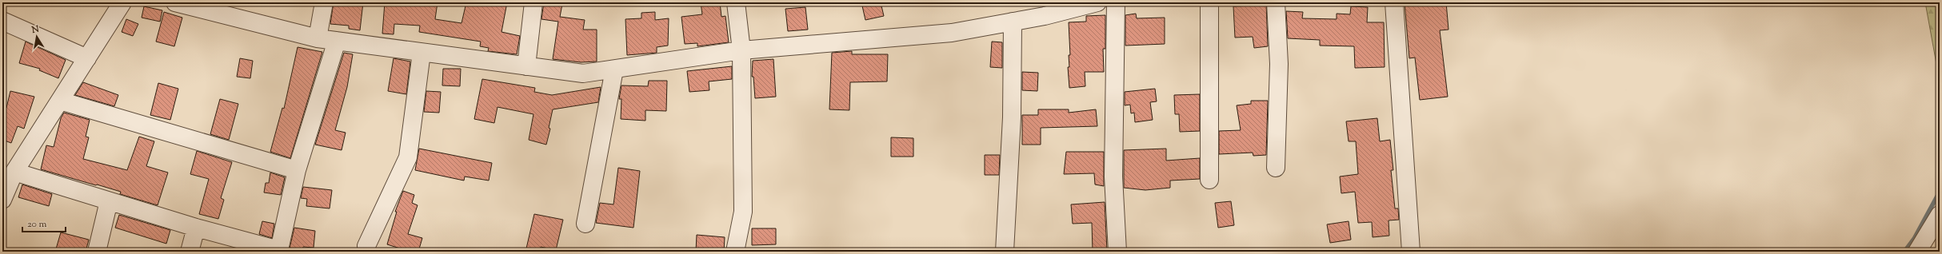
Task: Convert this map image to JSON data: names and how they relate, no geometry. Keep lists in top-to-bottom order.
{
  "scale_bar": "20 m",
  "north": "top"
}
